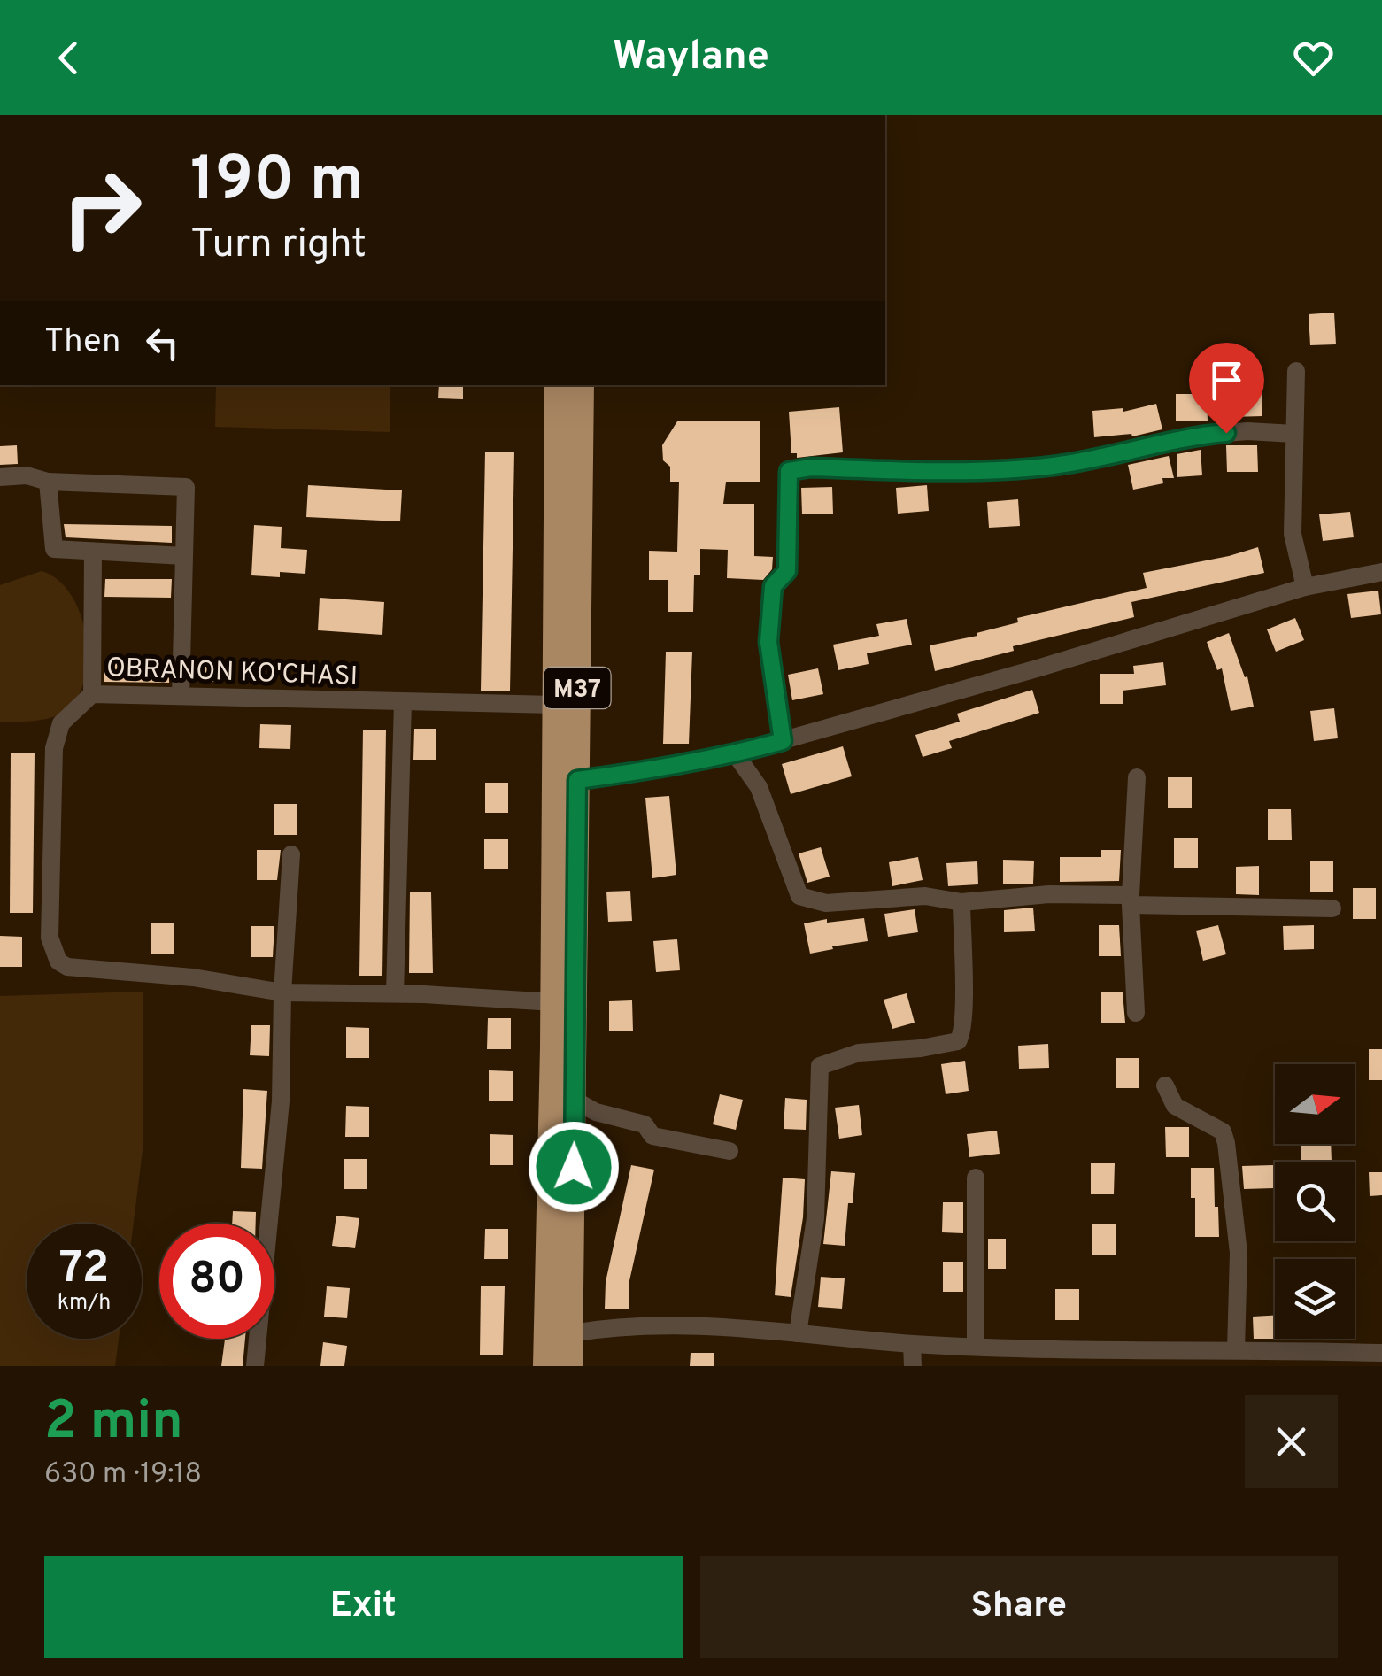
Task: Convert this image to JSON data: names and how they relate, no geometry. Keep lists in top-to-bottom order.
{
  "streets": {
    "highway": ["M37"],
    "street": ["OBRANON KO'CHASI"]
  },
  "crossings": [
    ["OBRANON KO'CHASI", "M37"]
  ],
  "north": "right",
  "page": {
    "header": "Waylane",
    "turn": ["190 m", "Turn right"],
    "then": "Then",
    "speed": "72 km/h",
    "limit": "80",
    "heading": ["2 min", "630 m · 19:18"],
    "buttons": ["Exit", "Share"]
  }
}
